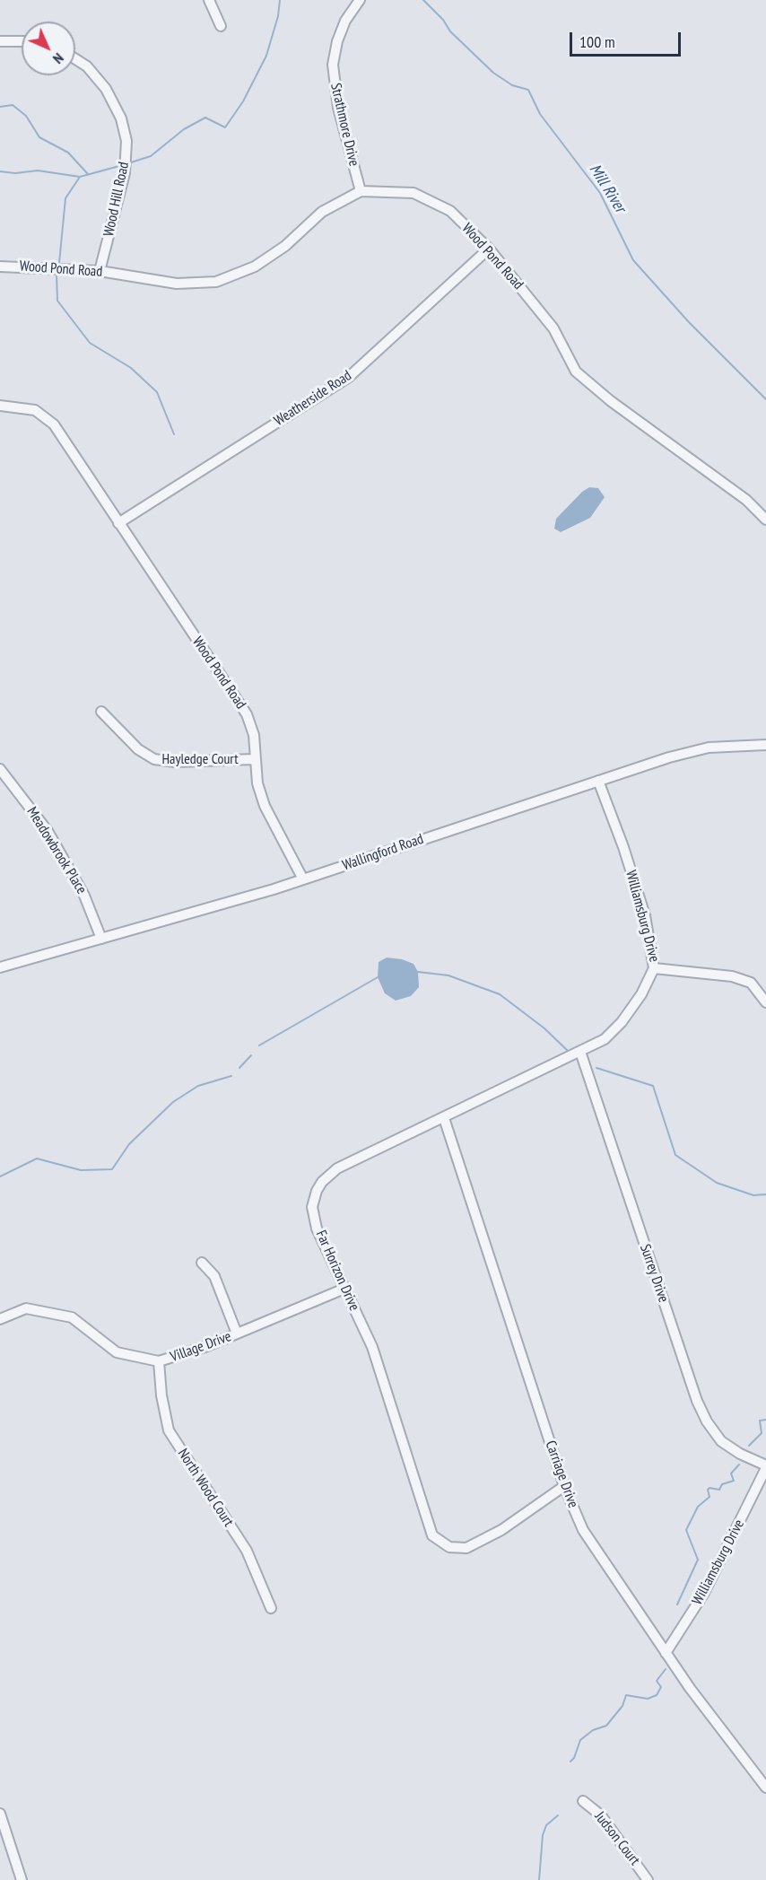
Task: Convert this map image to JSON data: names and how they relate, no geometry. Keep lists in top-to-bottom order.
{
  "streets": {
    "street": [
      "Strathmore Drive",
      "Wood Hill Road",
      "Wood Pond Road",
      "Weatherside Road",
      "Hayledge Court",
      "Meadowbrook Place",
      "Wallingford Road",
      "Williamsburg Drive",
      "Far Horizon Drive",
      "Surrey Drive",
      "Village Drive",
      "Carriage Drive",
      "North Wood Court",
      "Judson Court"
    ]
  },
  "crossings": [
    ["Strathmore Drive", "Wood Pond Road"],
    ["Wood Hill Road", "Wood Pond Road"],
    ["Wood Pond Road", "Weatherside Road"],
    ["Wood Pond Road", "Hayledge Court"],
    ["Wood Pond Road", "Wallingford Road"],
    ["Meadowbrook Place", "Wallingford Road"],
    ["Wallingford Road", "Williamsburg Drive"],
    ["Williamsburg Drive", "Far Horizon Drive"],
    ["Williamsburg Drive", "Surrey Drive"],
    ["Williamsburg Drive", "Carriage Drive"],
    ["Far Horizon Drive", "Surrey Drive"],
    ["Far Horizon Drive", "Village Drive"],
    ["Far Horizon Drive", "Carriage Drive"],
    ["Village Drive", "North Wood Court"]
  ],
  "water": ["Mill River"],
  "scale_bar": "100 m",
  "north": "bottom right"
}
